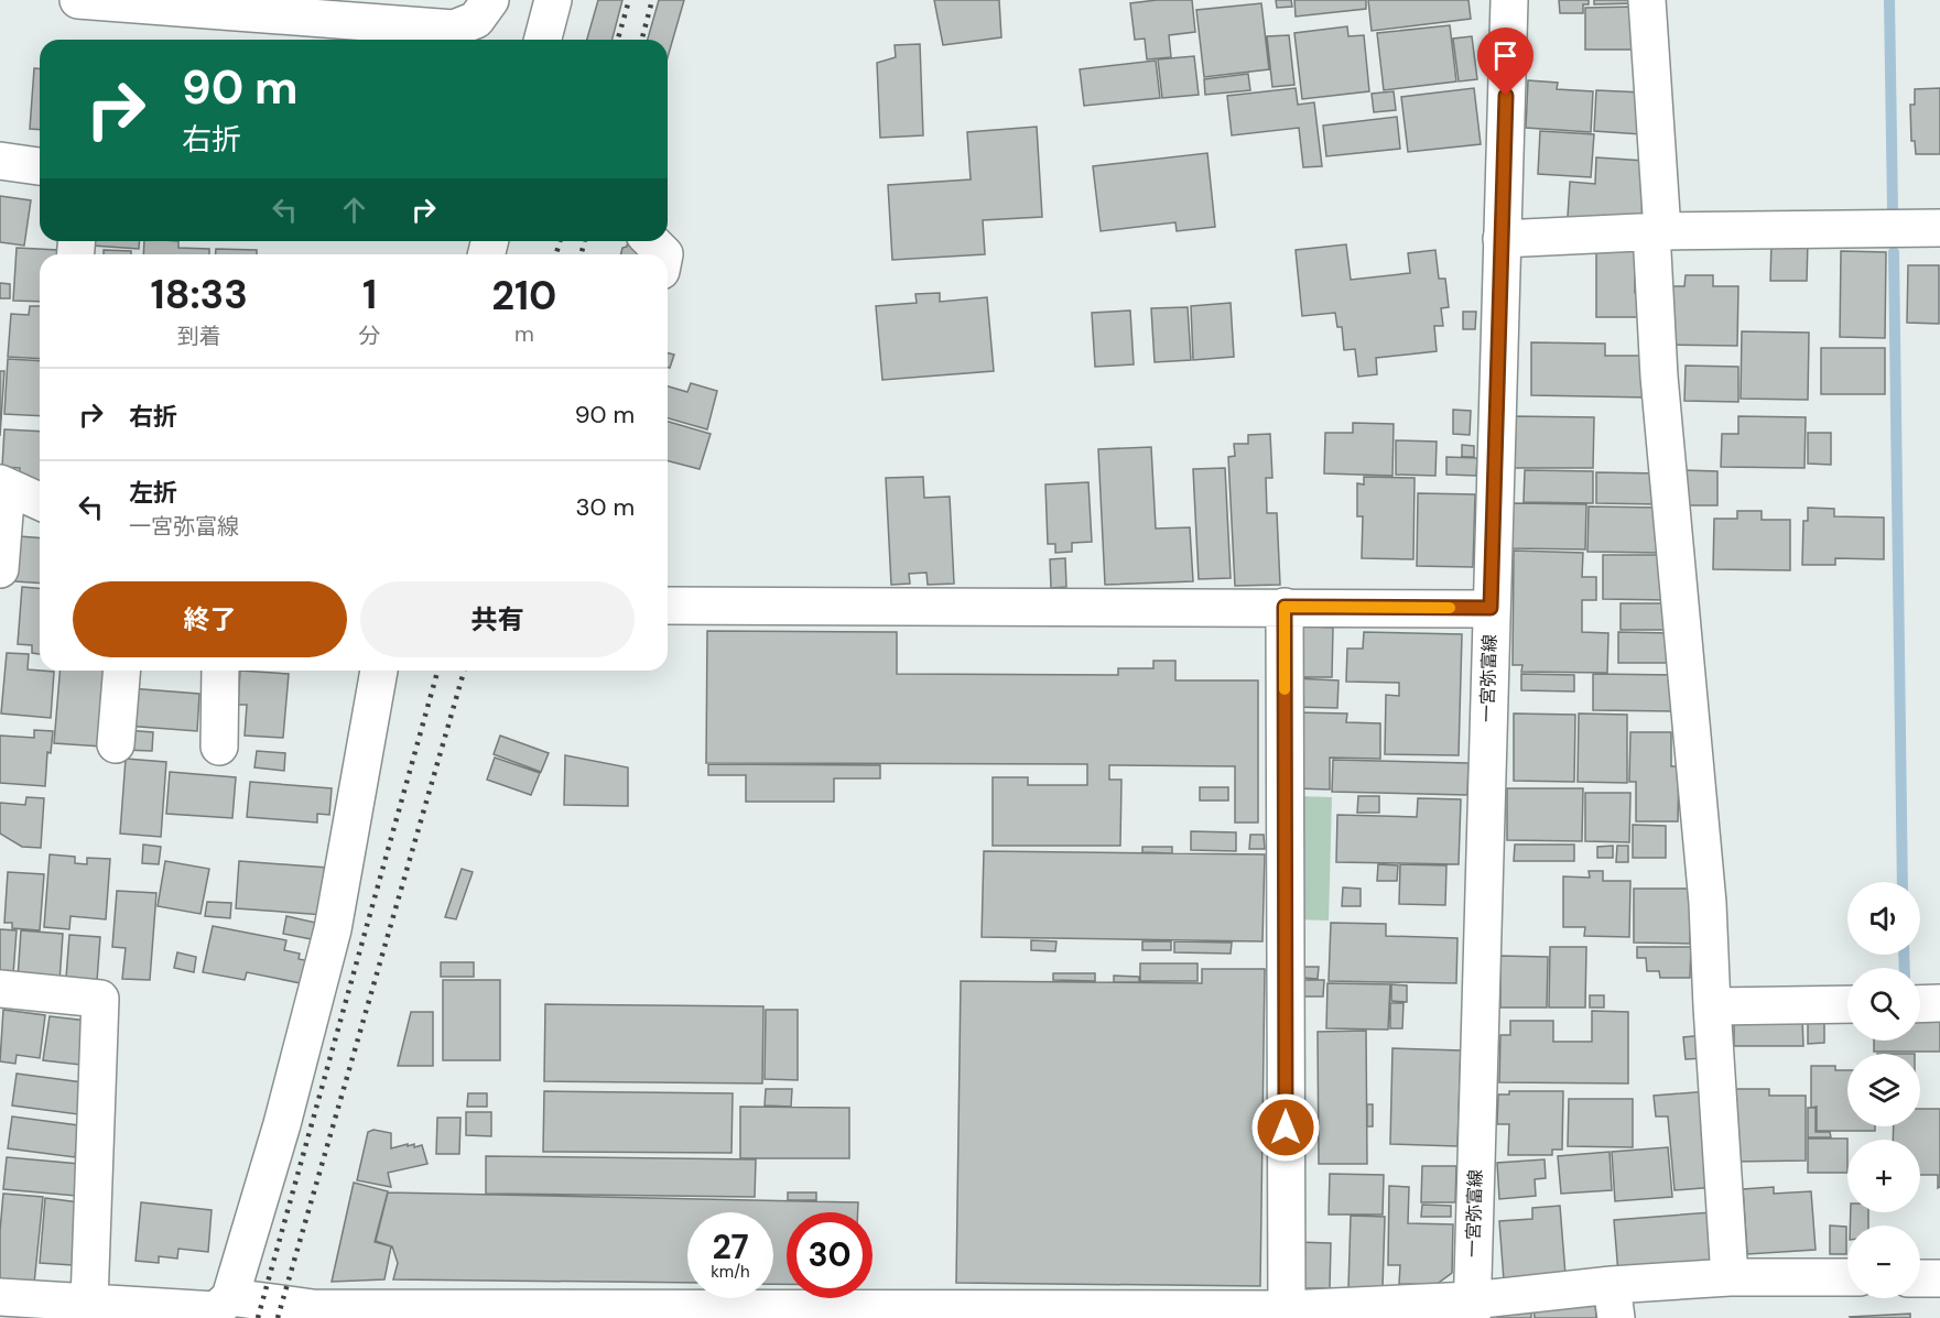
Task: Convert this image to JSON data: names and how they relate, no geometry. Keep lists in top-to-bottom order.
{
  "streets": {
    "street": ["一宮弥富線"]
  },
  "page": {
    "turn": ["90 m", "右折"],
    "eta": [
      "18:33",
      "到着",
      "1",
      "分",
      "210",
      "m"
    ],
    "list": [
      {
        "name": "右折",
        "value": "90 m"
      },
      {
        "name": "左折",
        "note": "一宮弥富線",
        "value": "30 m"
      }
    ],
    "buttons": ["終了", "共有"],
    "map_buttons": ["+", "−"],
    "speed": "27 km/h",
    "limit": "30"
  }
}
